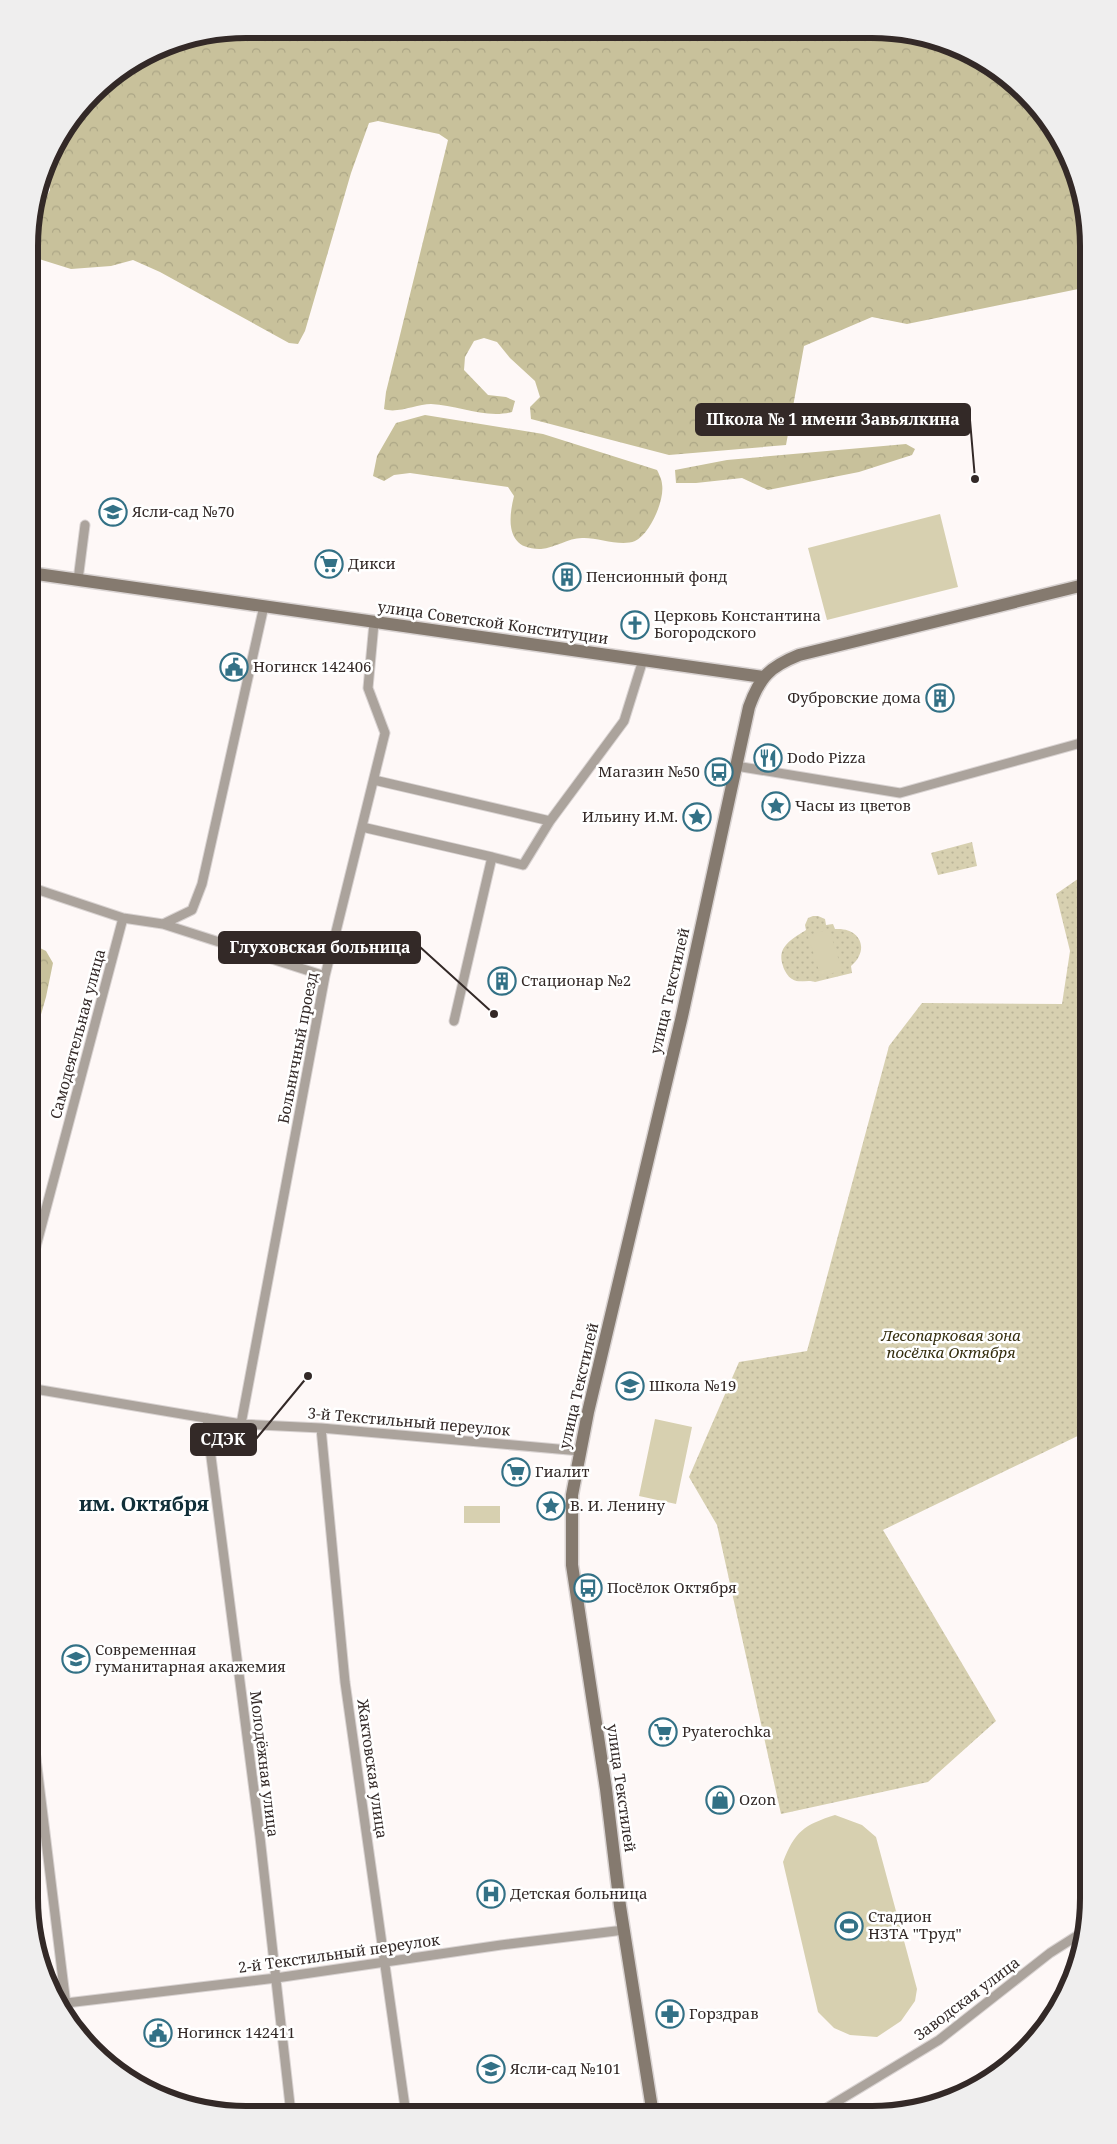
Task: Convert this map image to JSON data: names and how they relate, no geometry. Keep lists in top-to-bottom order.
{
  "streets": {
    "street": [
      "улица Советской Конституции",
      "улица Текстилей",
      "Самодеятельная улица",
      "Больничный проезд",
      "3-й Текстильный переулок",
      "Молодёжная улица",
      "Жактовская улица",
      "2-й Текстильный переулок",
      "Заводская улица"
    ]
  },
  "crossings": [
    ["улица Советской Конституции", "улица Текстилей"],
    ["улица Советской Конституции", "Больничный проезд"],
    ["улица Текстилей", "3-й Текстильный переулок"],
    ["улица Текстилей", "2-й Текстильный переулок"],
    ["Больничный проезд", "3-й Текстильный переулок"],
    ["3-й Текстильный переулок", "Молодёжная улица"],
    ["3-й Текстильный переулок", "Жактовская улица"],
    ["Молодёжная улица", "2-й Текстильный переулок"],
    ["Жактовская улица", "2-й Текстильный переулок"]
  ],
  "districts": ["им. Октября"],
  "parks": ["Лесопарковая зона посёлка Октября"],
  "places": {
    "other": ["Школа № 1 имени Завьялкина", "Глуховская больница", "СДЭК"],
    "school or university": [
      "Ясли-сад №70",
      "Школа №19",
      "Современная гуманитарная акажемия",
      "Ясли-сад №101"
    ],
    "supermarket": ["Дикси", "Гиалит", "Pyaterochka"],
    "building": ["Пенсионный фонд", "Фубровские дома", "Стационар №2"],
    "church": ["Церковь Константина Богородского"],
    "public building": ["Ногинск 142406", "Ногинск 142411"],
    "restaurant": ["Dodo Pizza"],
    "bus stop": ["Магазин №50", "Посёлок Октября"],
    "place": ["Часы из цветов", "Ильину И.М.", "В. И. Ленину"],
    "shop": ["Ozon"],
    "hospital": ["Детская больница"],
    "sports": ["Стадион НЗТА \"Труд\""],
    "pharmacy": ["Горздрав"]
  }
}
